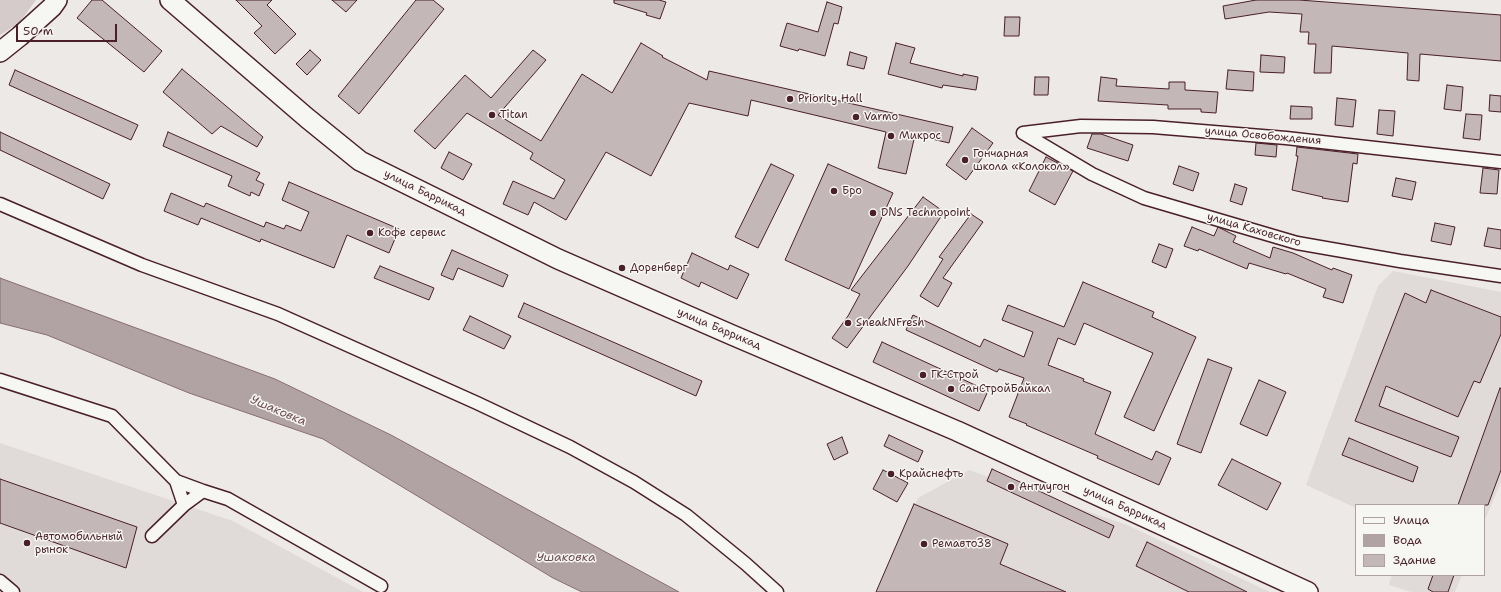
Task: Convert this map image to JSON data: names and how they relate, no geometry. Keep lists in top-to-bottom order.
{
  "streets": {
    "main road": ["улица Баррикад"],
    "street": ["улица Освобождения", "улица Каховского"]
  },
  "crossings": [
    ["улица Освобождения", "улица Каховского"]
  ],
  "water": ["Ушаковка"],
  "places": [
    "Priority Hall",
    "Titan",
    "Varmo",
    "Микрос",
    "Гончарная школа «Колокол»",
    "Бро",
    "DNS Technopoint",
    "Кофе сервис",
    "Доренберг",
    "SneakNFresh",
    "ГК-Строй",
    "СанСтройБайкал",
    "Крайснефть",
    "Антиугон",
    "Автомобильный рынок",
    "Ремавто38"
  ],
  "legend": ["Улица", "Вода", "Здание"],
  "scale_bar": "50 m"
}
